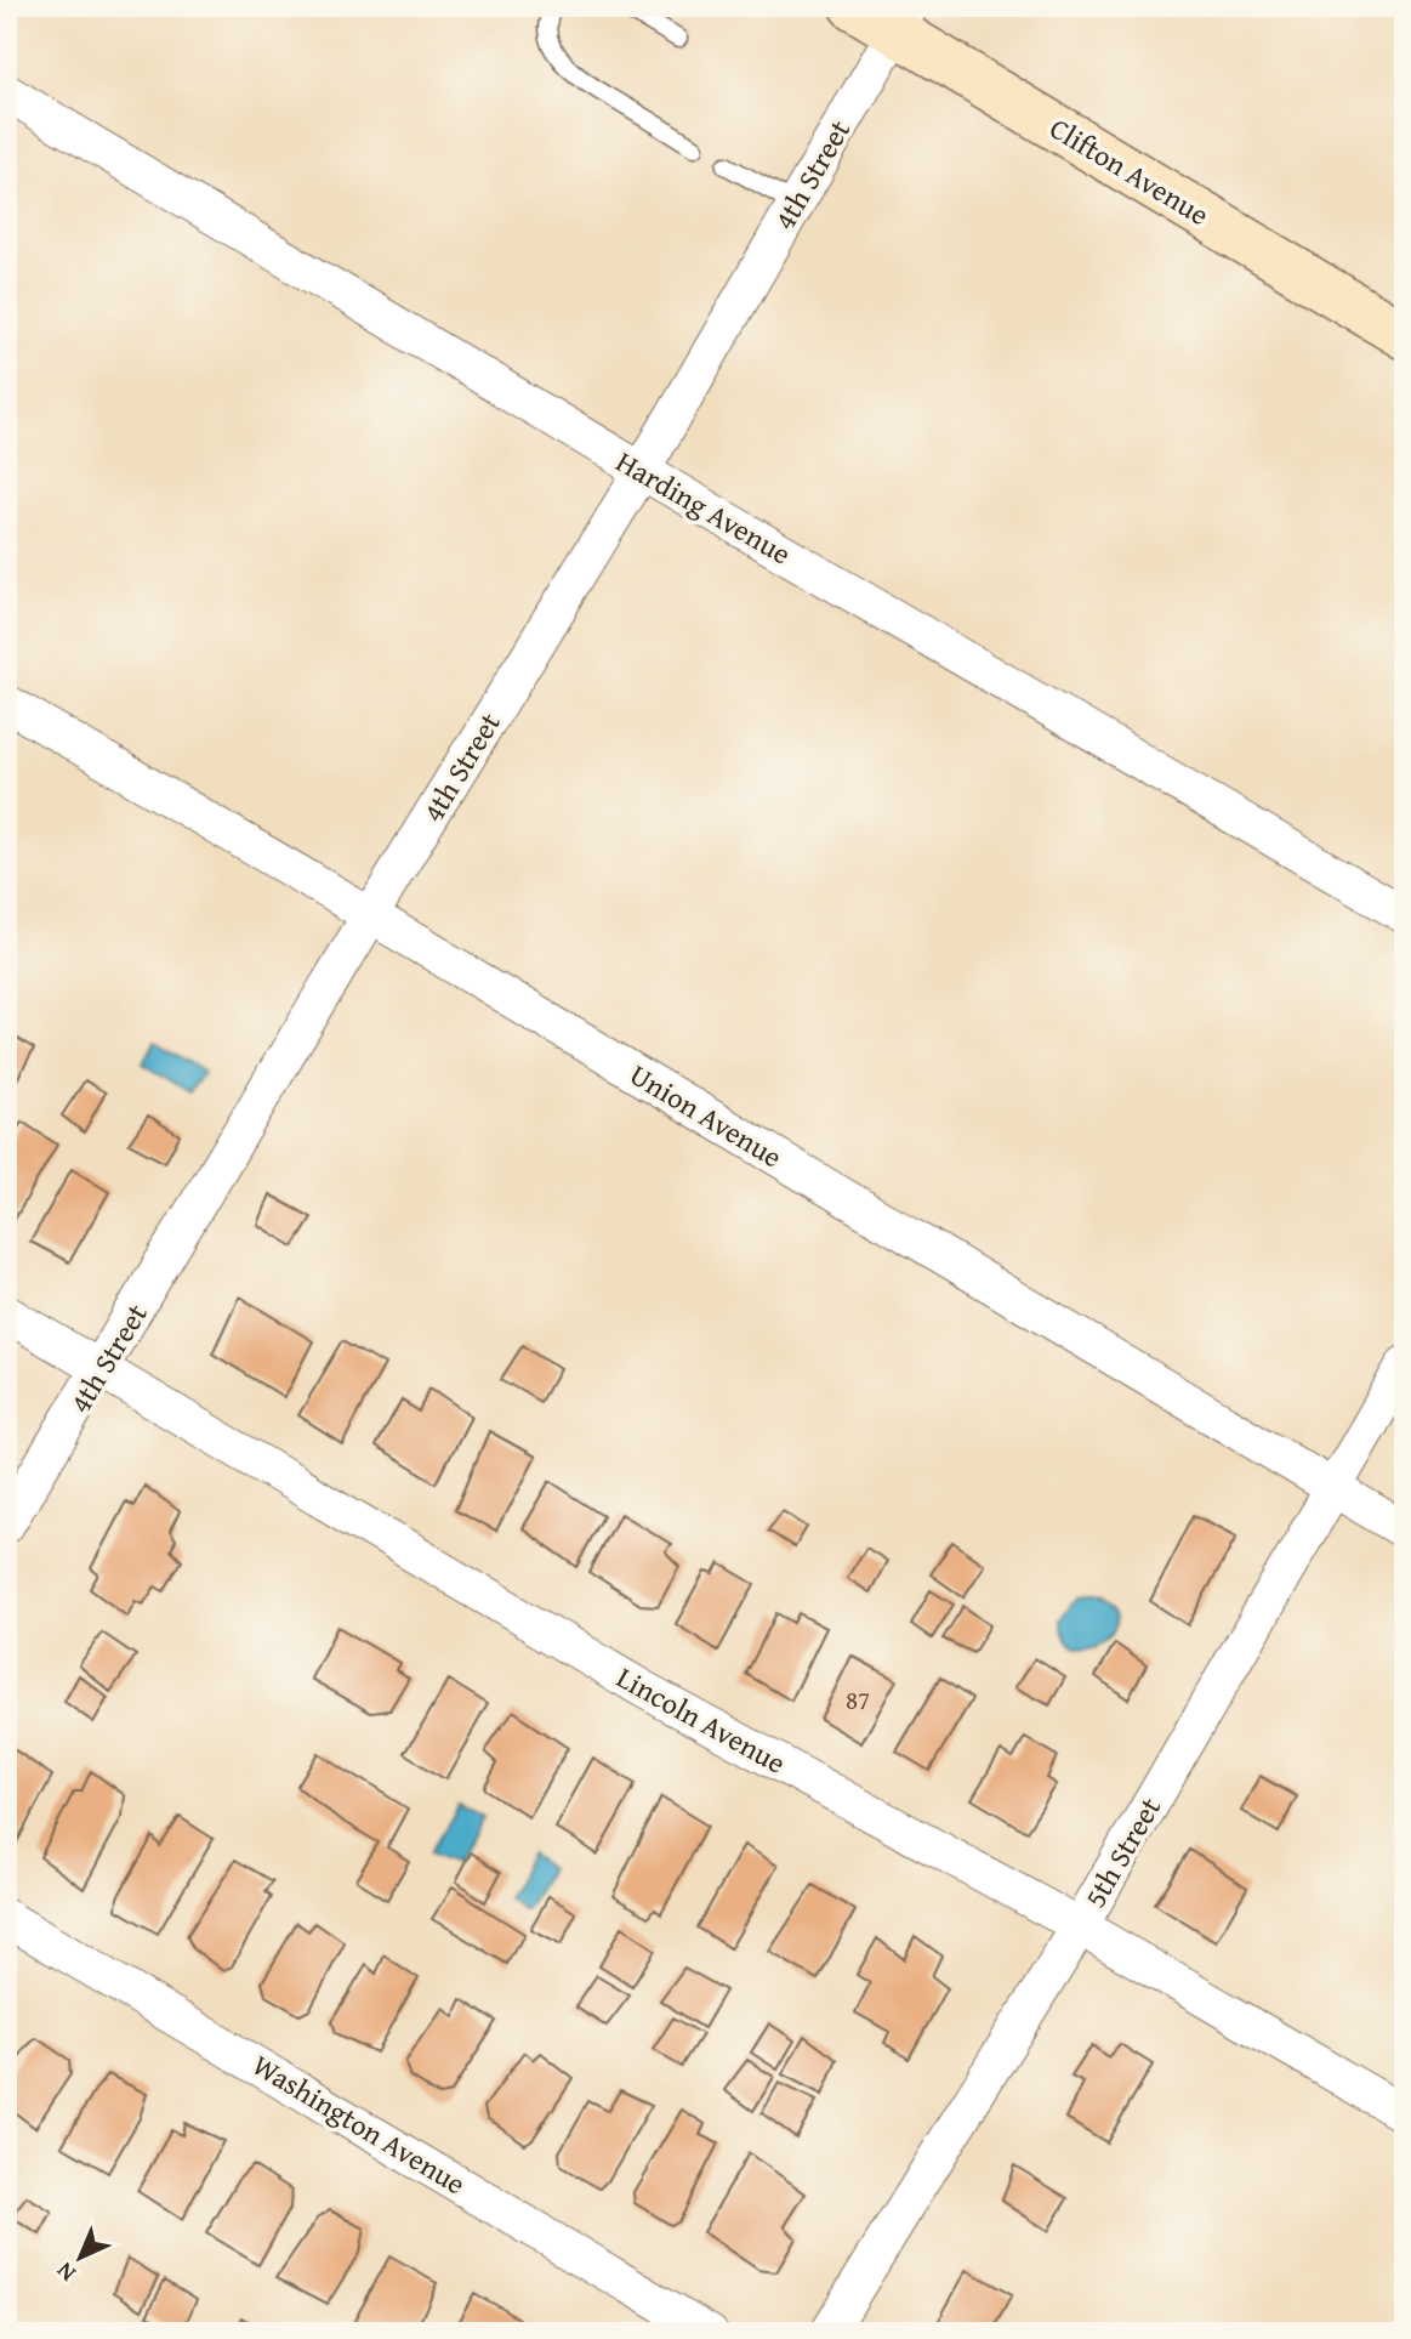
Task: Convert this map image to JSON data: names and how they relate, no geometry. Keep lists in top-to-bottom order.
{
  "streets": {
    "main road": ["Clifton Avenue"],
    "street": [
      "4th Street",
      "Harding Avenue",
      "Union Avenue",
      "Lincoln Avenue",
      "5th Street",
      "Washington Avenue"
    ]
  },
  "crossings": [
    ["Clifton Avenue", "4th Street"],
    ["4th Street", "Harding Avenue"],
    ["4th Street", "Union Avenue"],
    ["4th Street", "Lincoln Avenue"],
    ["Union Avenue", "5th Street"],
    ["Lincoln Avenue", "5th Street"]
  ],
  "house_numbers": ["87"],
  "north": "bottom left"
}
